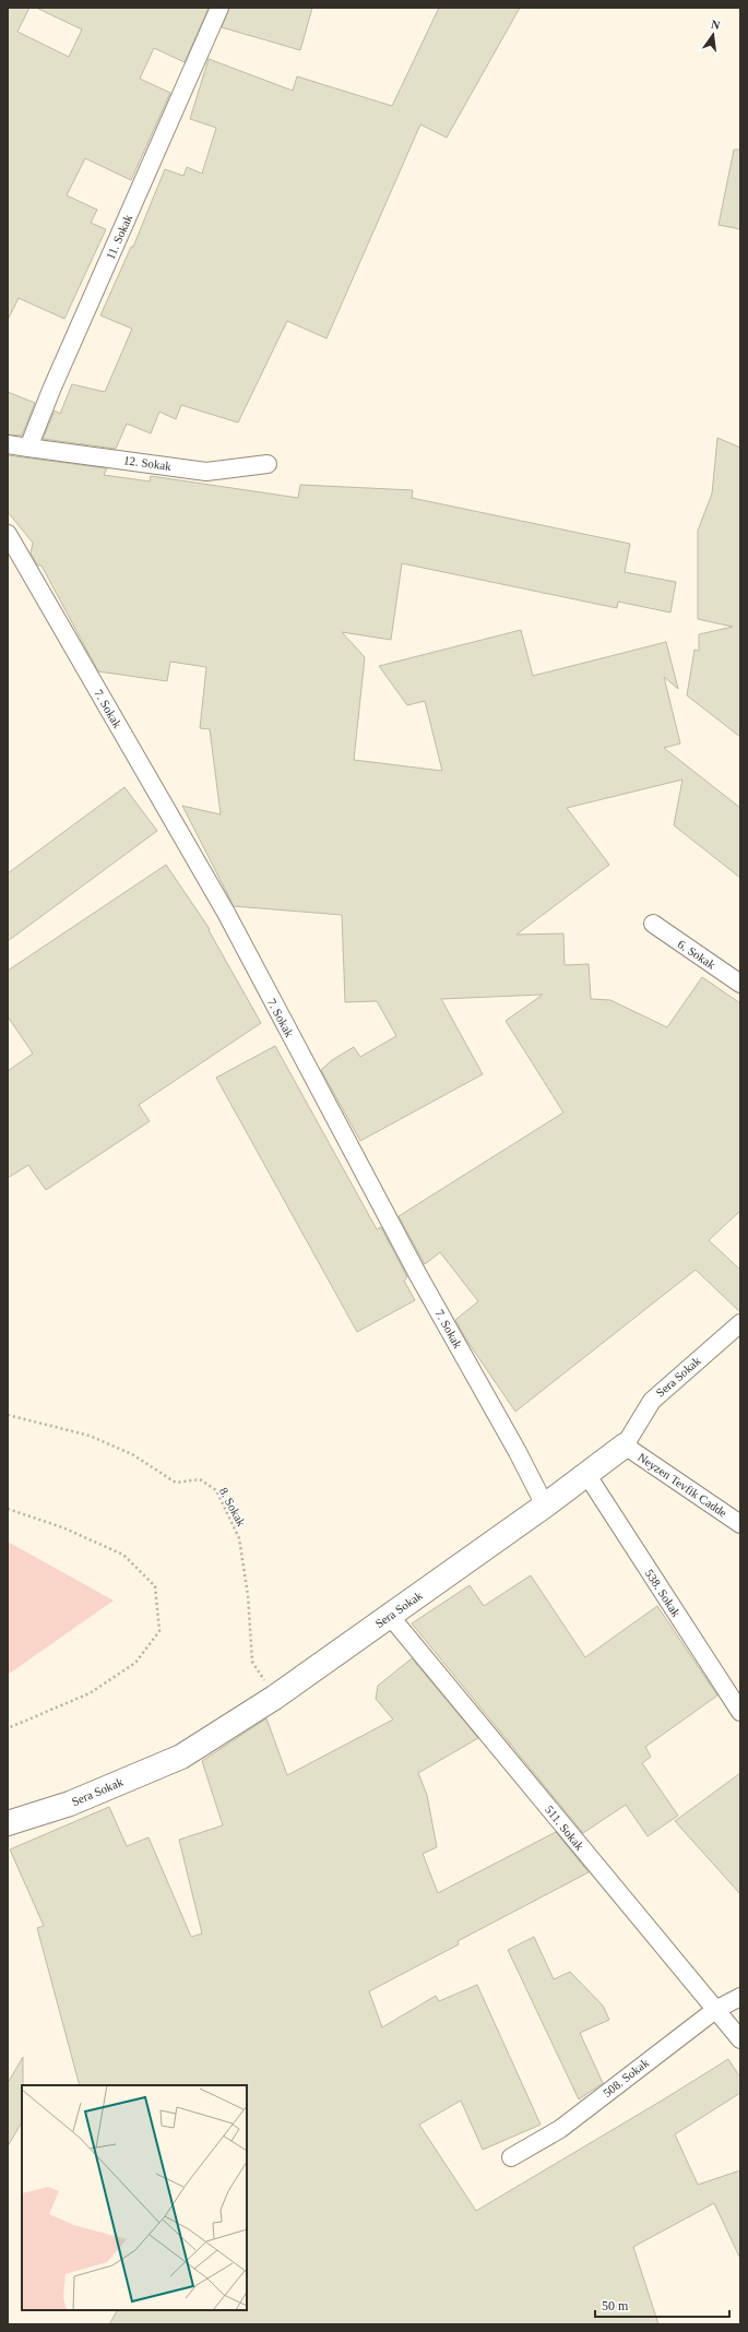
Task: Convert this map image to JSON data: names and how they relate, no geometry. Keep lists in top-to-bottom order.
{
  "streets": {
    "street": [
      "11. Sokak",
      "12. Sokak",
      "7. Sokak",
      "6. Sokak",
      "Sera Sokak",
      "Neyzen Tevfik Cadde",
      "538. Sokak",
      "511. Sokak",
      "508. Sokak"
    ],
    "path": ["8. Sokak"]
  },
  "crossings": [
    ["11. Sokak", "12. Sokak"],
    ["7. Sokak", "Sera Sokak"],
    ["Sera Sokak", "Neyzen Tevfik Cadde"],
    ["Sera Sokak", "8. Sokak"],
    ["Sera Sokak", "538. Sokak"],
    ["Sera Sokak", "511. Sokak"],
    ["511. Sokak", "508. Sokak"]
  ],
  "scale_bar": "50 m",
  "north": "top"
}
